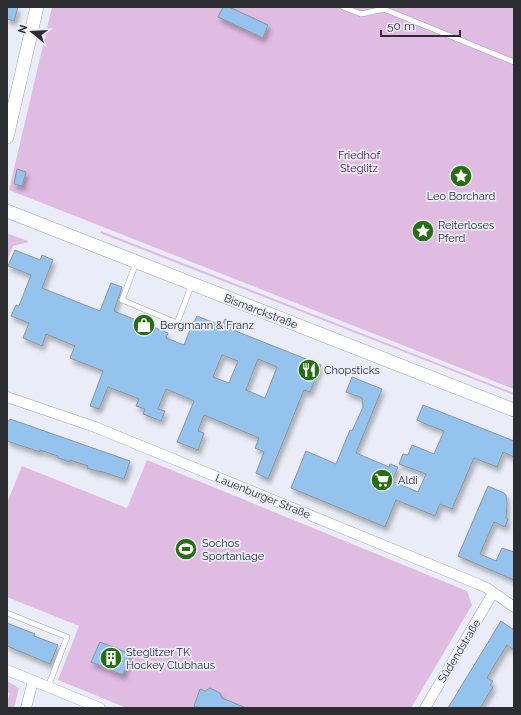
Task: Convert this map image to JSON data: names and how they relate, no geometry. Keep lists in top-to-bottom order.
{
  "streets": {
    "street": ["Bismarckstraße", "Lauenburger Straße", "Südendstraße"]
  },
  "crossings": [
    ["Lauenburger Straße", "Südendstraße"]
  ],
  "parks": ["Friedhof Steglitz"],
  "places": {
    "place": ["Leo Borchard", "Reiterloses Pferd"],
    "shop": ["Bergmann & Franz"],
    "restaurant": ["Chopsticks"],
    "supermarket": ["Aldi"],
    "sports": ["Sochos Sportanlage"],
    "building": ["Steglitzer TK Hockey Clubhaus"]
  },
  "scale_bar": "50 m",
  "north": "left"
}
